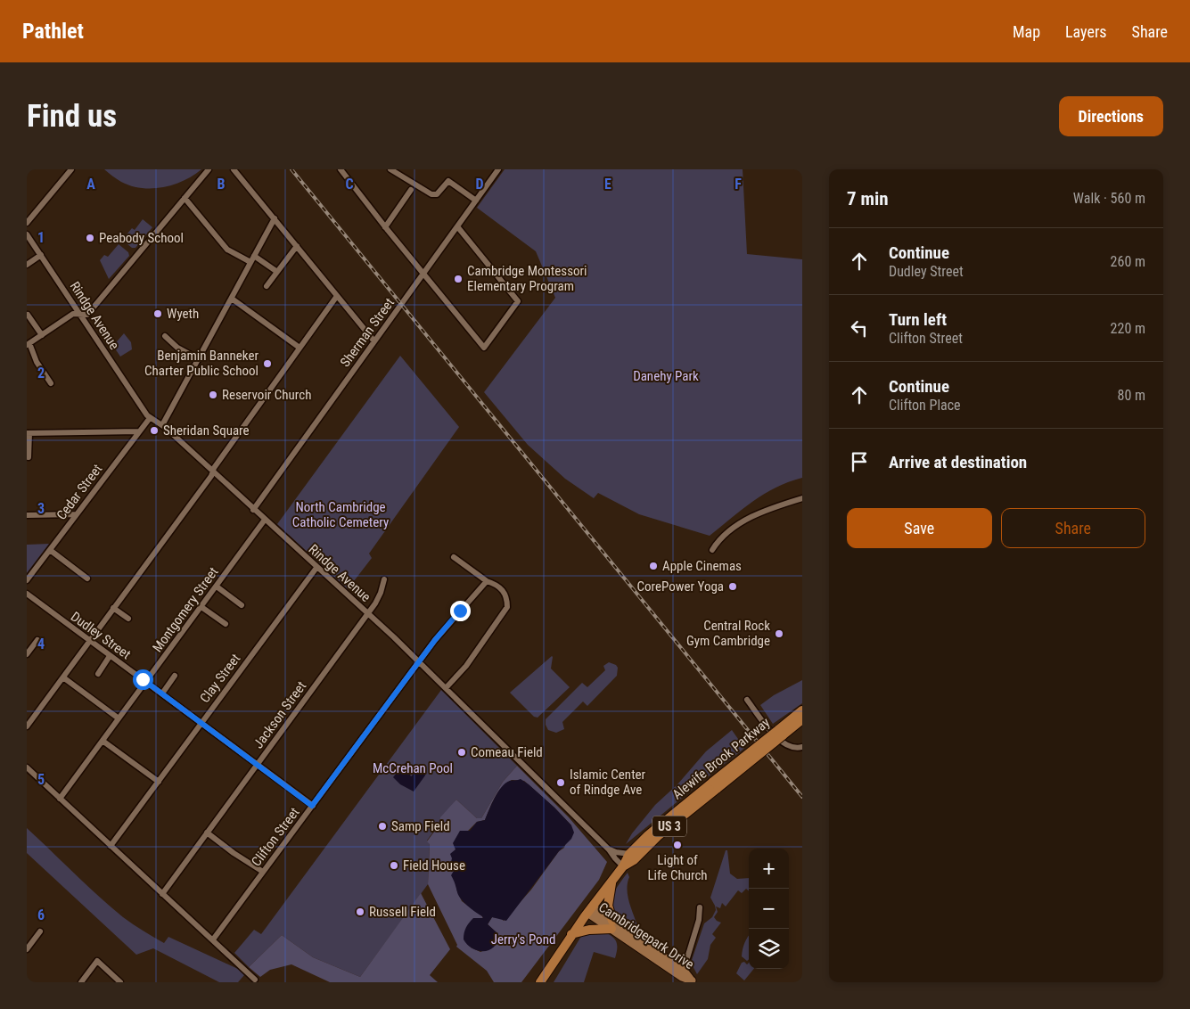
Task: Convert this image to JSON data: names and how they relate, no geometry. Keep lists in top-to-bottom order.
{
  "streets": {
    "highway": ["Alewife Brook Parkway", "US 3"],
    "main road": ["Cambridgepark Drive"],
    "street": [
      "Rindge Avenue",
      "Sherman Street",
      "Cedar Street",
      "Montgomery Street",
      "Dudley Street",
      "Clay Street",
      "Jackson Street",
      "Clifton Street"
    ]
  },
  "crossings": [
    ["Rindge Avenue", "Sherman Street"],
    ["Rindge Avenue", "Cedar Street"],
    ["Rindge Avenue", "Montgomery Street"],
    ["Rindge Avenue", "Clay Street"],
    ["Rindge Avenue", "Jackson Street"],
    ["Rindge Avenue", "Alewife Brook Parkway"],
    ["Rindge Avenue", "Clifton Street"],
    ["Montgomery Street", "Dudley Street"],
    ["Dudley Street", "Clay Street"],
    ["Dudley Street", "Jackson Street"],
    ["Dudley Street", "Clifton Street"],
    ["Alewife Brook Parkway", "Cambridgepark Drive"]
  ],
  "parks": [
    "Danehy Park",
    "North Cambridge Catholic Cemetery",
    "McCrehan Pool",
    "Jerry's Pond"
  ],
  "places": [
    "Peabody School",
    "Cambridge Montessori Elementary Program",
    "Wyeth",
    "Benjamin Banneker Charter Public School",
    "Reservoir Church",
    "Sheridan Square",
    "Apple Cinemas",
    "CorePower Yoga",
    "Central Rock Gym Cambridge",
    "Comeau Field",
    "Islamic Center of Rindge Ave",
    "Samp Field",
    "Light of Life Church",
    "Field House",
    "Russell Field"
  ],
  "page": {
    "header": "Pathlet",
    "nav": ["Map", "Layers", "Share"],
    "buttons": [
      "Directions",
      ["Save", "Share"]
    ],
    "title": "Find us",
    "heading": ["7 min", "Walk · 560 m"],
    "list": [
      ["Continue", "Dudley Street", "260 m"],
      ["Turn left", "Clifton Street", "220 m"],
      ["Continue", "Clifton Place", "80 m"],
      "Arrive at destination"
    ],
    "map_buttons": ["+", "−"]
  },
  "grid": {
    "columns": [
      "A",
      "B",
      "C",
      "D",
      "E",
      "F"
    ],
    "rows": [
      "1",
      "2",
      "3",
      "4",
      "5",
      "6"
    ]
  }
}
